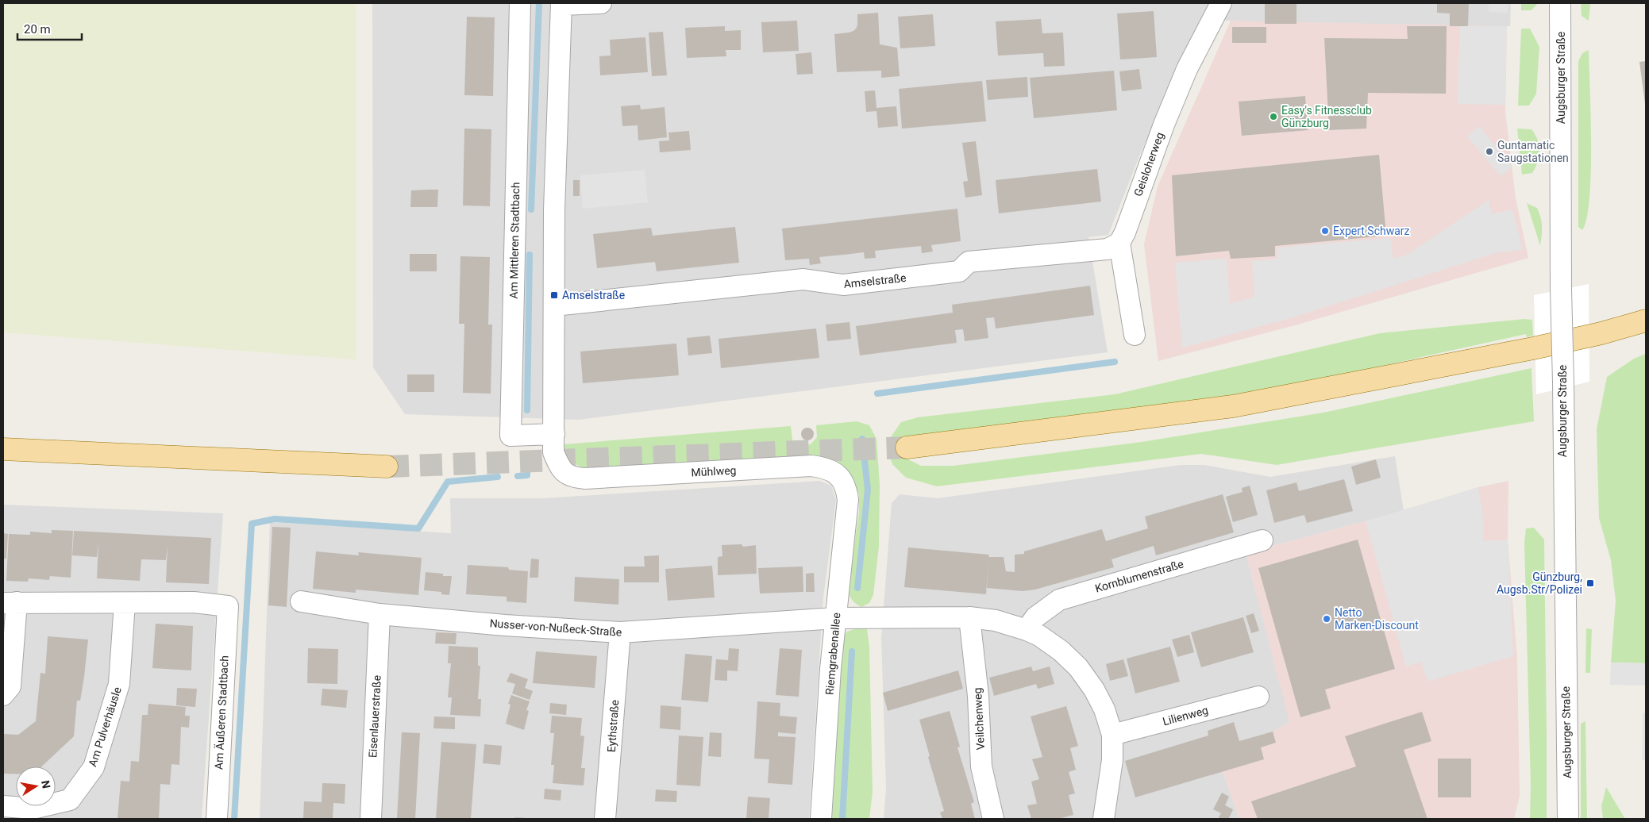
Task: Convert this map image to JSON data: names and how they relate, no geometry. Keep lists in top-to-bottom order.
{
  "streets": {
    "street": [
      "Augsburger Straße",
      "Geisloherweg",
      "Am Mittleren Stadtbach",
      "Amselstraße",
      "Mühlweg",
      "Kornblumenstraße",
      "Nusser-von-Nußeck-Straße",
      "Riemgrabenallee",
      "Am Äußeren Stadtbach",
      "Lilienweg",
      "Eisenlauerstraße",
      "Veilchenweg",
      "Eythstraße",
      "Am Pulverhäusle"
    ]
  },
  "crossings": [
    ["Geisloherweg", "Amselstraße"],
    ["Am Mittleren Stadtbach", "Mühlweg"],
    ["Mühlweg", "Riemgrabenallee"],
    ["Nusser-von-Nußeck-Straße", "Riemgrabenallee"],
    ["Nusser-von-Nußeck-Straße", "Eisenlauerstraße"],
    ["Nusser-von-Nußeck-Straße", "Eythstraße"],
    ["Am Äußeren Stadtbach", "Am Pulverhäusle"]
  ],
  "places": {
    "other": [
      "Easy's Fitnessclub Günzburg",
      "Guntamatic Saugstationen",
      "Expert Schwarz",
      "Netto Marken-Discount"
    ],
    "transit": ["Amselstraße", "Günzburg, Augsb.Str/Polizei"]
  },
  "scale_bar": "20 m",
  "north": "right"
}
